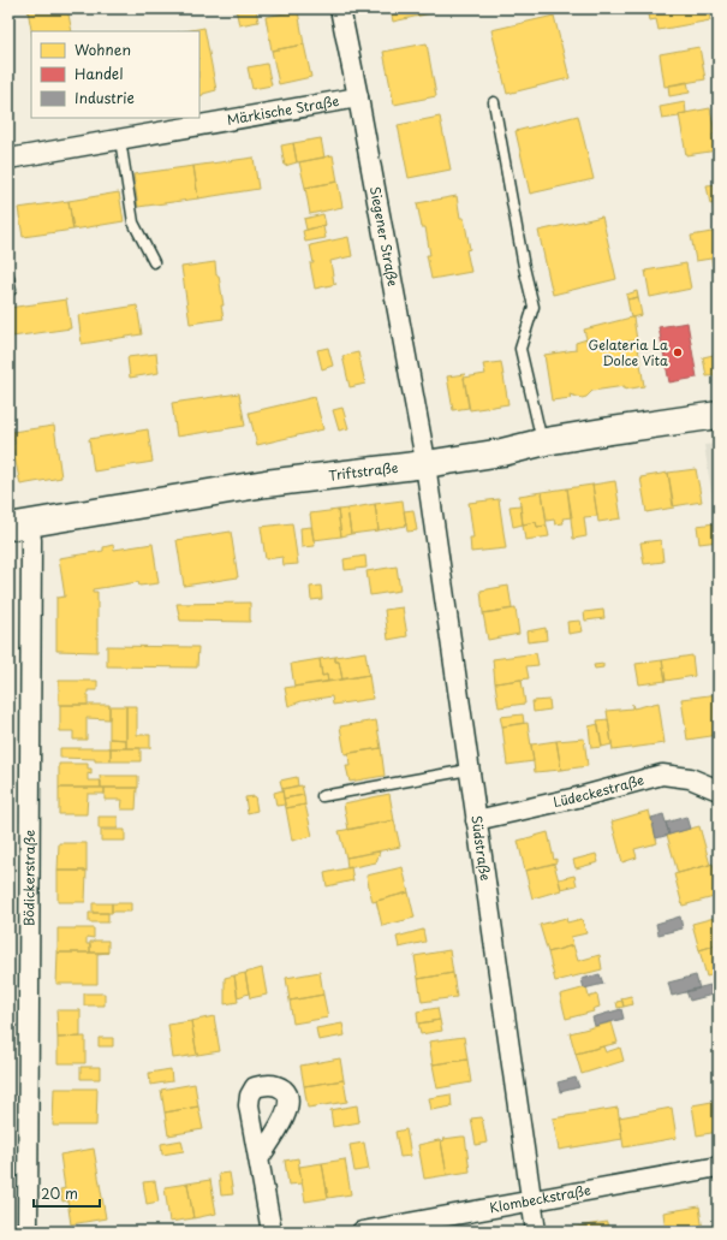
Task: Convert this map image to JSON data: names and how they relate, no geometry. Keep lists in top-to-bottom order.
{
  "streets": {
    "street": [
      "Märkische Straße",
      "Siegener Straße",
      "Triftstraße",
      "Lüdeckestraße",
      "Südstraße",
      "Bödickerstraße",
      "Klombeckstraße"
    ]
  },
  "crossings": [
    ["Märkische Straße", "Siegener Straße"],
    ["Siegener Straße", "Triftstraße"],
    ["Siegener Straße", "Südstraße"],
    ["Triftstraße", "Südstraße"],
    ["Triftstraße", "Bödickerstraße"],
    ["Lüdeckestraße", "Südstraße"],
    ["Südstraße", "Klombeckstraße"]
  ],
  "places": ["Gelateria La Dolce Vita"],
  "legend": ["Wohnen", "Handel", "Industrie"],
  "scale_bar": "20 m"
}
